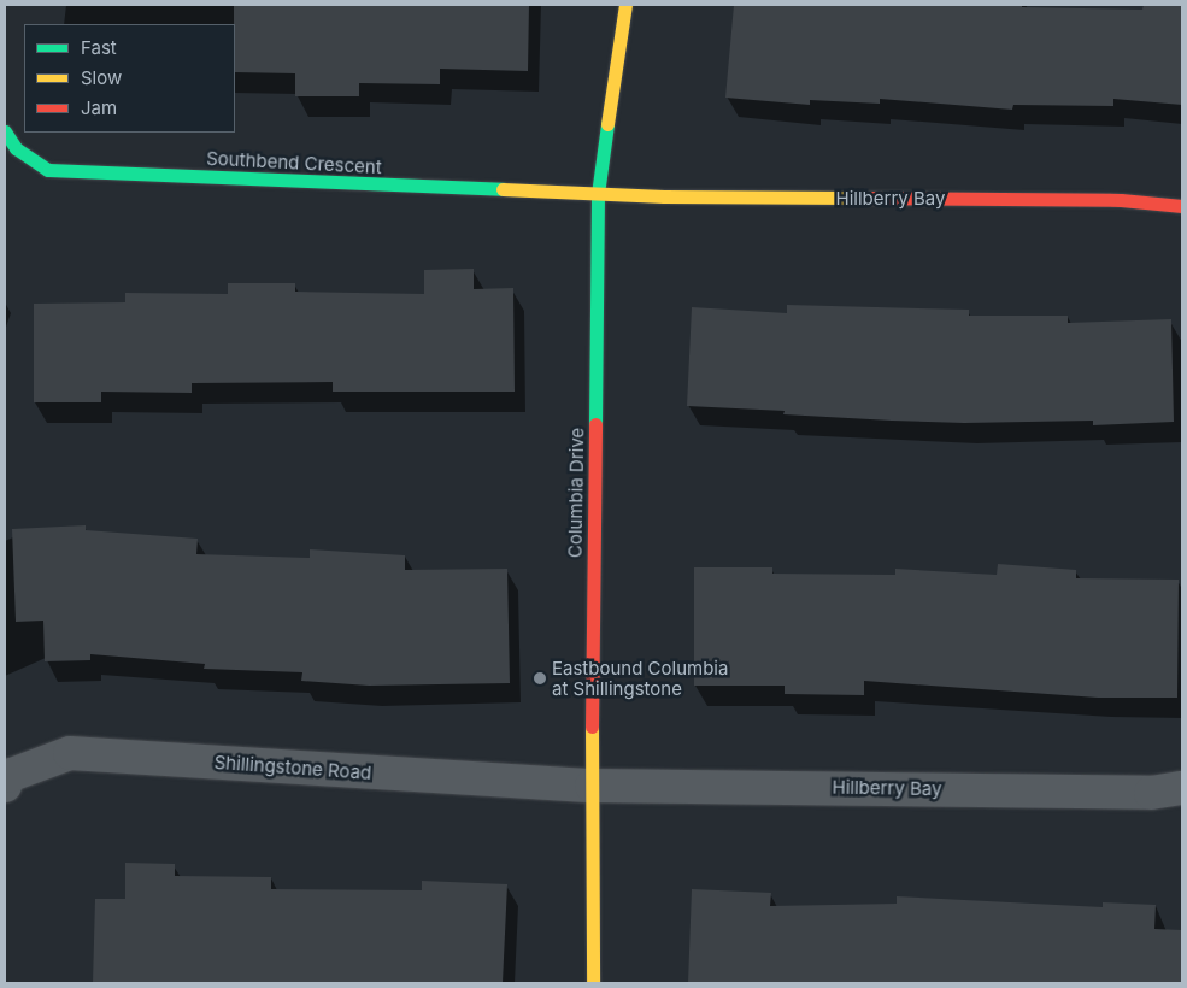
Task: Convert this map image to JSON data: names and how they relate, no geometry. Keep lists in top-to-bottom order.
{
  "streets": {
    "street": [
      "Southbend Crescent",
      "Hillberry Bay",
      "Columbia Drive",
      "Shillingstone Road"
    ]
  },
  "crossings": [
    ["Southbend Crescent", "Hillberry Bay"],
    ["Southbend Crescent", "Columbia Drive"],
    ["Hillberry Bay", "Columbia Drive"],
    ["Hillberry Bay", "Shillingstone Road"],
    ["Columbia Drive", "Shillingstone Road"]
  ],
  "places": ["Eastbound Columbia at Shillingstone"],
  "legend": ["Fast", "Slow", "Jam"]
}
